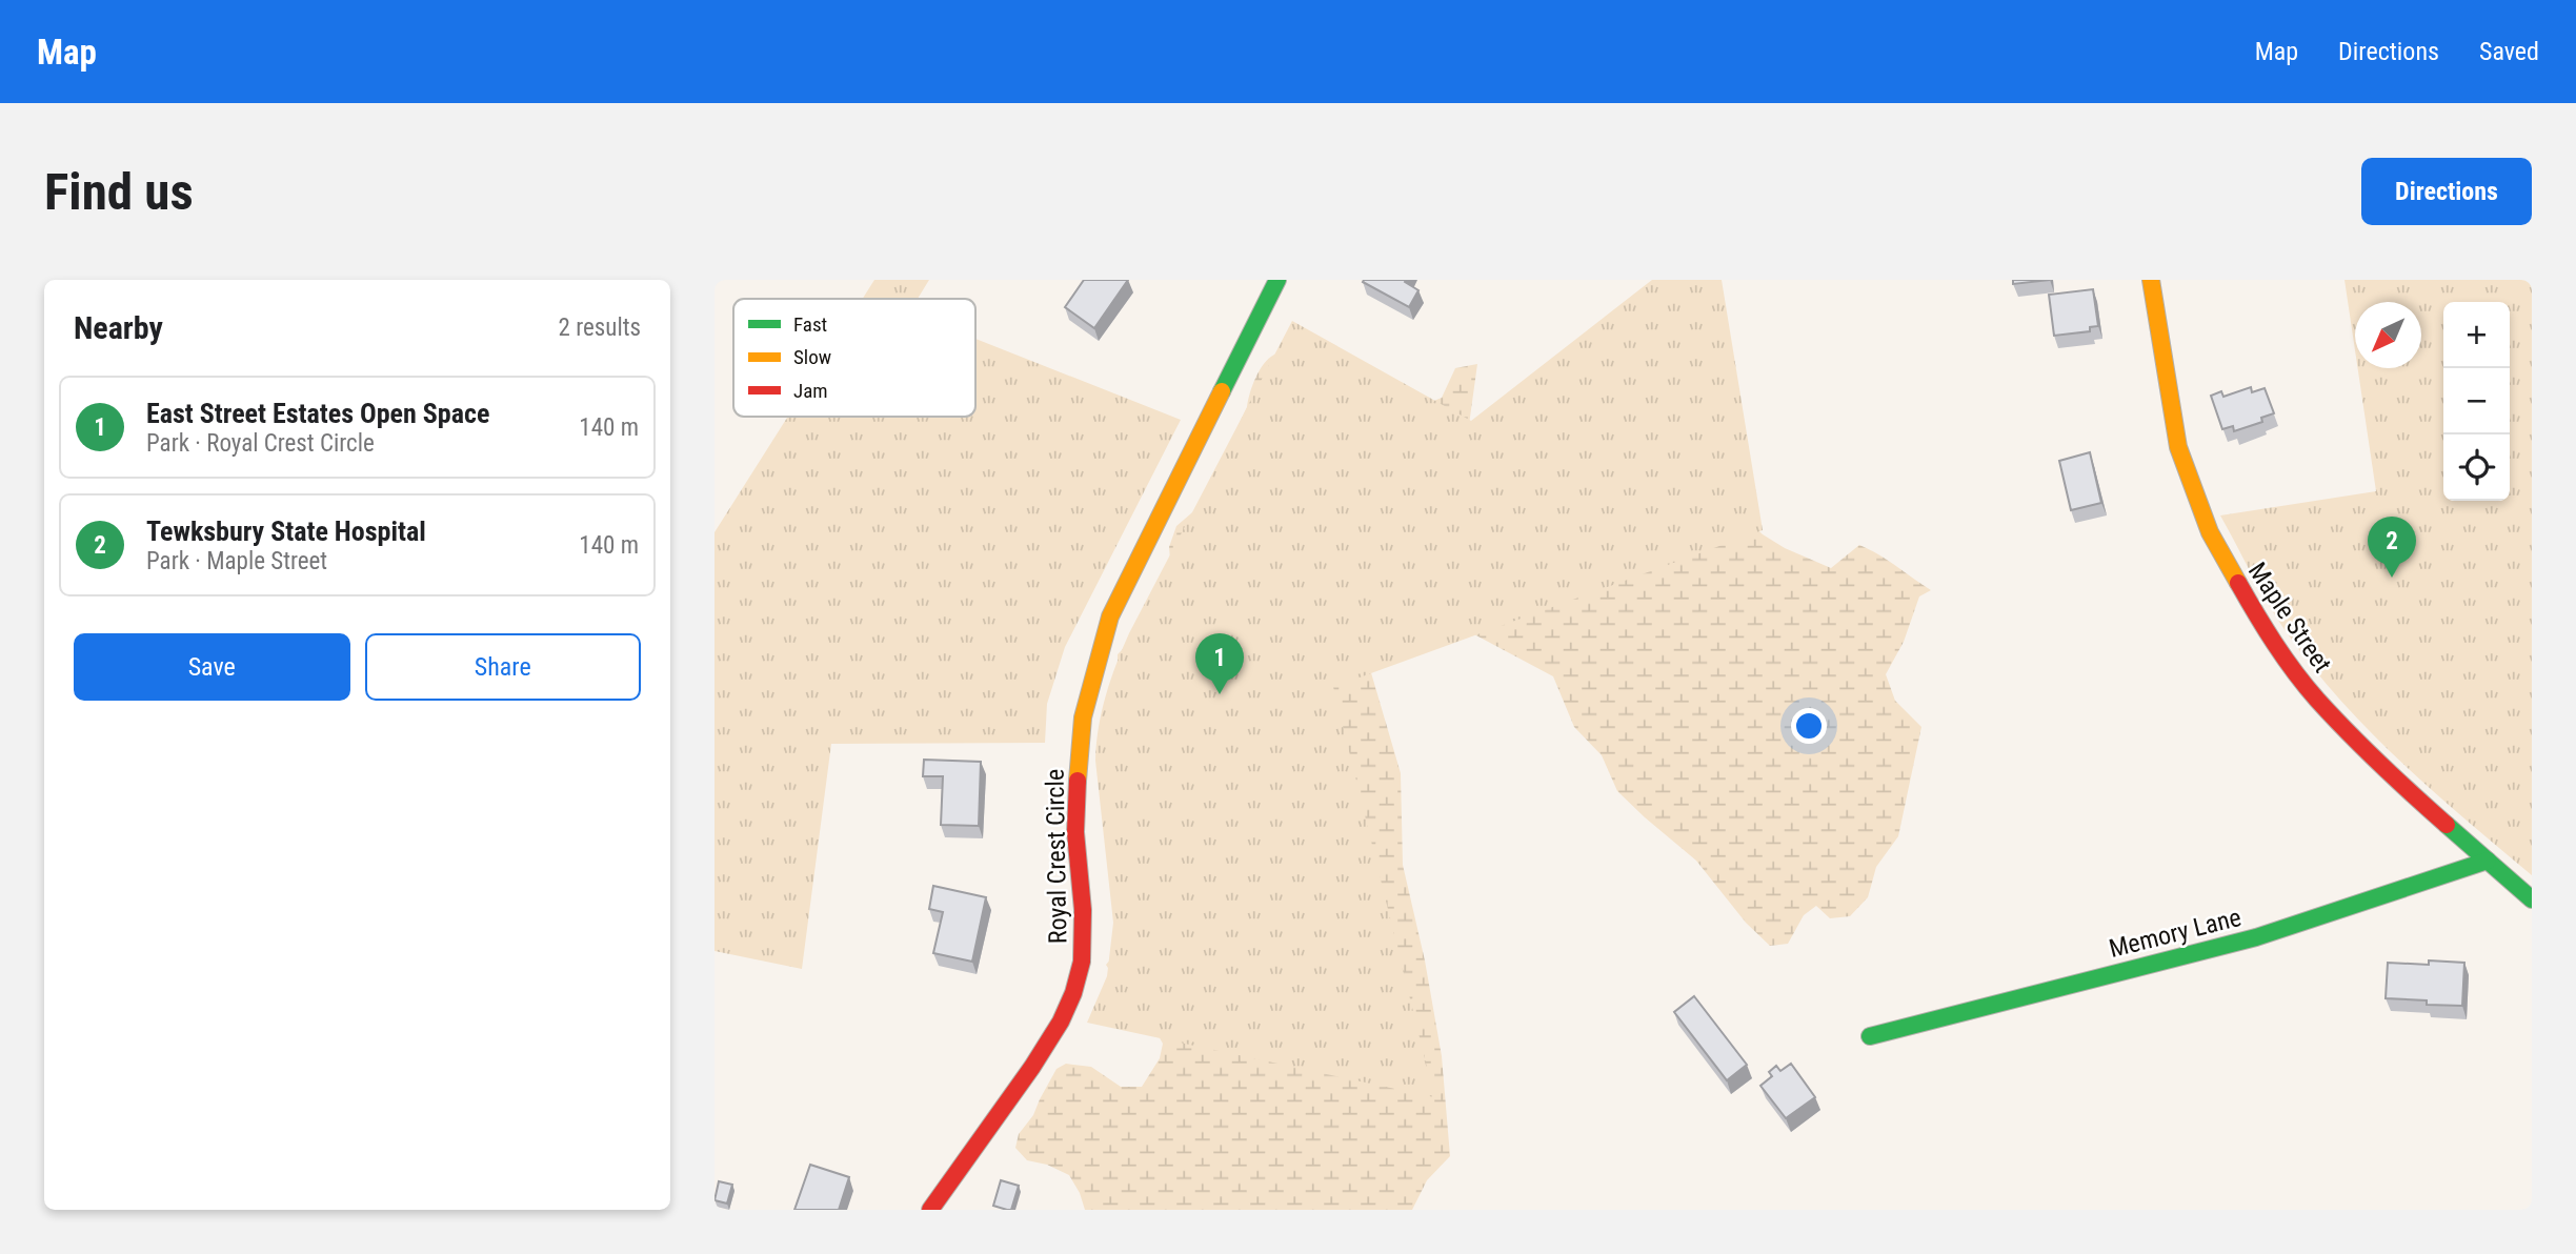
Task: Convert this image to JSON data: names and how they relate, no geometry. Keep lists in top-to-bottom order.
{
  "streets": {
    "street": ["Maple Street", "Royal Crest Circle", "Memory Lane"]
  },
  "crossings": [
    ["Maple Street", "Memory Lane"]
  ],
  "legend": ["Fast", "Slow", "Jam"],
  "north": "bottom left",
  "page": {
    "header": "Map",
    "nav": ["Map", "Directions", "Saved"],
    "buttons": [
      "Directions",
      ["Save", "Share"]
    ],
    "title": "Find us",
    "heading": ["Nearby", "2 results"],
    "map_buttons": ["+", "−"],
    "list": [
      {
        "mark": "1",
        "name": "East Street Estates Open Space",
        "note": "Park · Royal Crest Circle",
        "value": "140 m"
      },
      {
        "mark": "2",
        "name": "Tewksbury State Hospital",
        "note": "Park · Maple Street",
        "value": "140 m"
      }
    ],
    "pins": ["2", "1"]
  }
}
